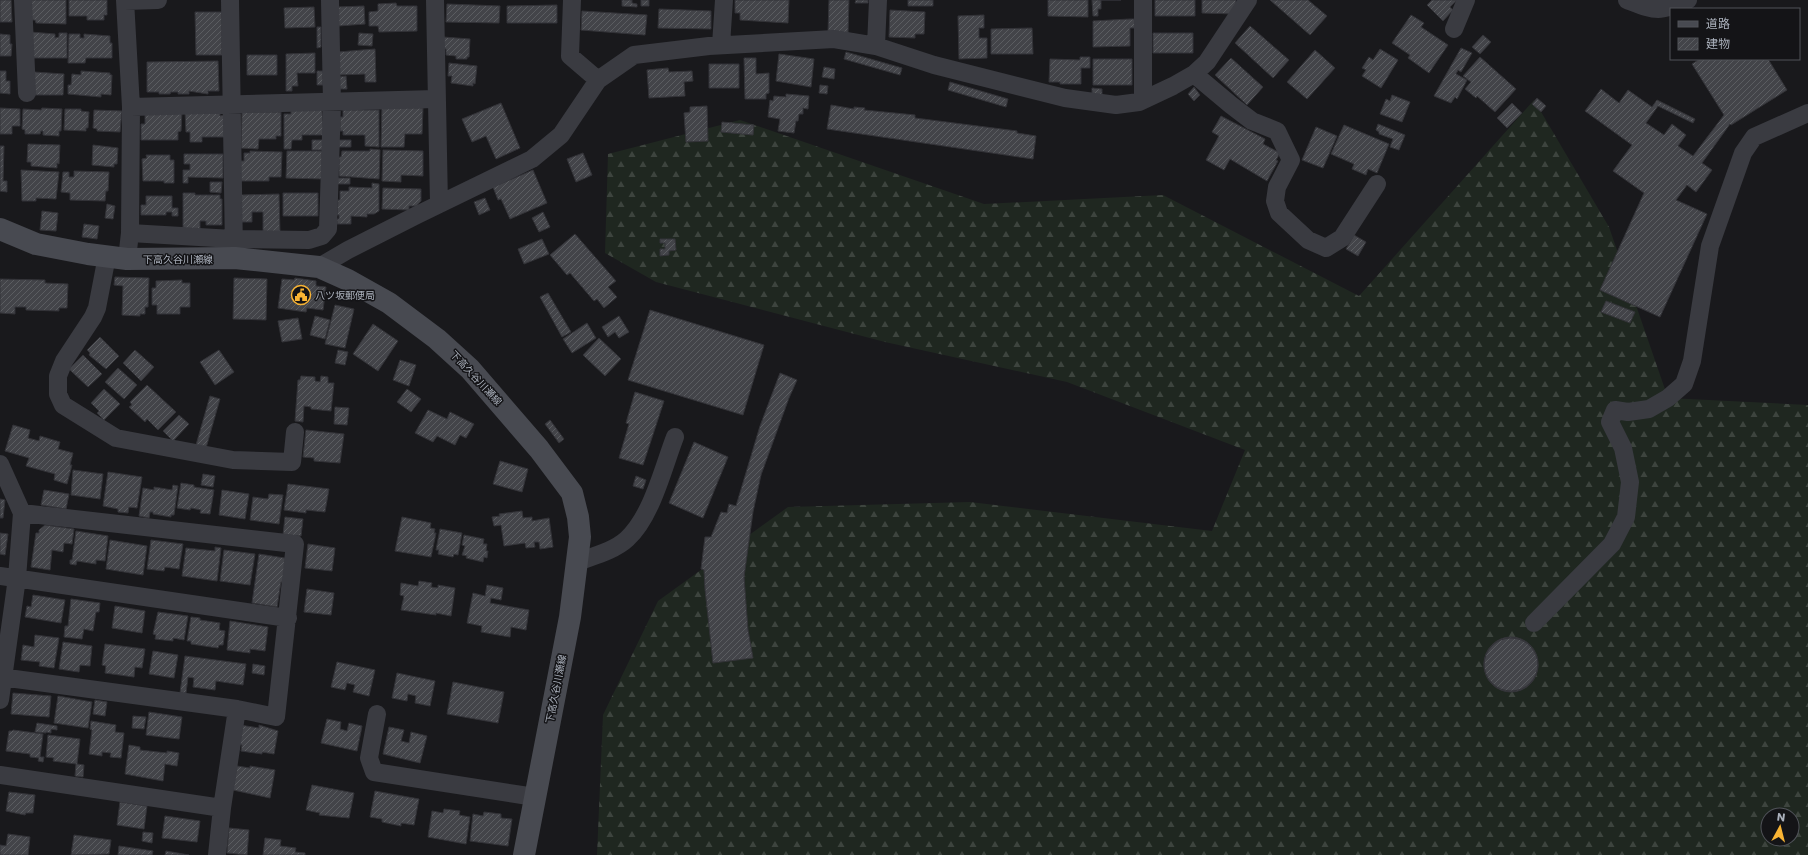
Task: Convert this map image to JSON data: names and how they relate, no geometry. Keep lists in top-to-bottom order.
{
  "streets": {
    "main road": ["下高久谷川瀬線"]
  },
  "places": {
    "public building": ["八ツ坂郵便局"]
  },
  "legend": ["道路", "建物"],
  "north": "top"
}
